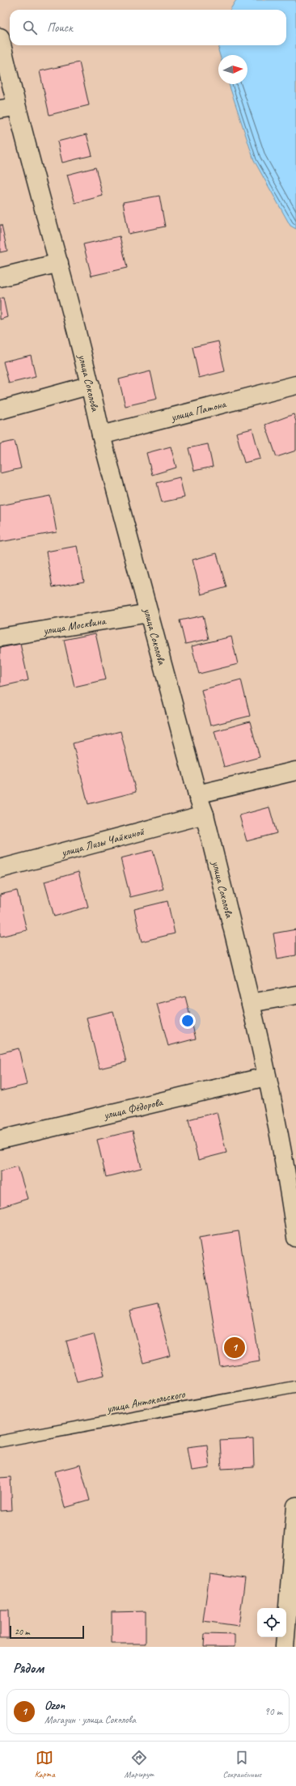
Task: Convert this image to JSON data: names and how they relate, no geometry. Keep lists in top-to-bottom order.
{
  "streets": {
    "main road": [
      "улица Соколова",
      "улица Патона",
      "улица Москвина",
      "улица Лизы Чайкиной",
      "улица Фёдорова"
    ],
    "lane": ["улица Антокольского"]
  },
  "crossings": [
    ["улица Соколова", "улица Патона"],
    ["улица Соколова", "улица Москвина"],
    ["улица Соколова", "улица Лизы Чайкиной"],
    ["улица Соколова", "улица Фёдорова"]
  ],
  "scale_bar": "20 m",
  "north": "right",
  "page": {
    "search": "Поиск",
    "pins": "1",
    "scale": "20 m",
    "heading": "Рядом",
    "list": [
      {
        "mark": "1",
        "name": "Ozon",
        "note": "Магазин · улица Соколова",
        "value": "90 m"
      }
    ],
    "nav": ["Карта", "Маршрут", "Сохранённые"]
  }
}
